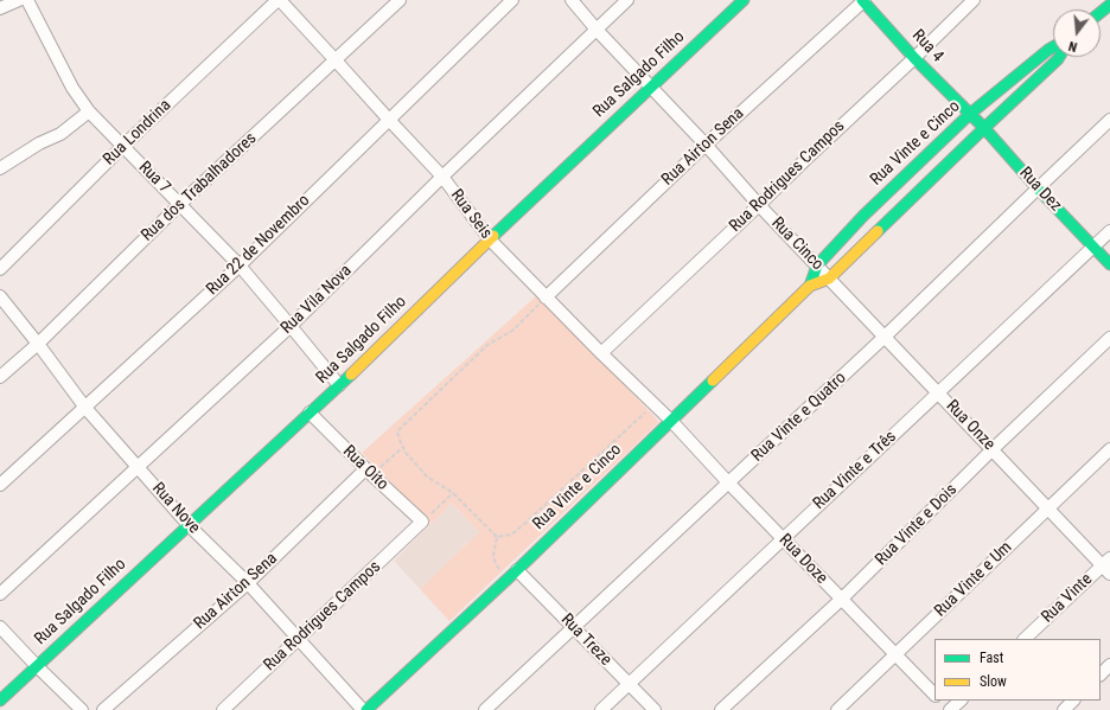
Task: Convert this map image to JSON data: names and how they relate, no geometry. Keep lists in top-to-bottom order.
{
  "streets": {
    "street": [
      "Rua 4",
      "Rua Salgado Filho",
      "Rua Londrina",
      "Rua Vinte e Cinco",
      "Rua Airton Sena",
      "Rua Rodrigues Campos",
      "Rua 7",
      "Rua dos Trabalhadores",
      "Rua Dez",
      "Rua Seis",
      "Rua Cinco",
      "Rua 22 de Novembro",
      "Rua Vila Nova",
      "Rua Vinte e Quatro",
      "Rua Onze",
      "Rua Oito",
      "Rua Vinte e Três",
      "Rua Nove",
      "Rua Vinte e Dois",
      "Rua Doze",
      "Rua Vinte e Um",
      "Rua Vinte",
      "Rua Treze"
    ]
  },
  "crossings": [
    ["Rua 4", "Rua Vinte e Cinco"],
    ["Rua 4", "Rua Airton Sena"],
    ["Rua 4", "Rua Rodrigues Campos"],
    ["Rua 4", "Rua Dez"],
    ["Rua Salgado Filho", "Rua 7"],
    ["Rua Salgado Filho", "Rua Seis"],
    ["Rua Salgado Filho", "Rua Cinco"],
    ["Rua Salgado Filho", "Rua Oito"],
    ["Rua Salgado Filho", "Rua Nove"],
    ["Rua Londrina", "Rua 7"],
    ["Rua Londrina", "Rua Seis"],
    ["Rua Vinte e Cinco", "Rua Dez"],
    ["Rua Vinte e Cinco", "Rua Seis"],
    ["Rua Vinte e Cinco", "Rua Cinco"],
    ["Rua Vinte e Cinco", "Rua Onze"],
    ["Rua Vinte e Cinco", "Rua Doze"],
    ["Rua Vinte e Cinco", "Rua Treze"],
    ["Rua Airton Sena", "Rua Seis"],
    ["Rua Airton Sena", "Rua Cinco"],
    ["Rua Airton Sena", "Rua Oito"],
    ["Rua Airton Sena", "Rua Nove"],
    ["Rua Rodrigues Campos", "Rua Seis"],
    ["Rua Rodrigues Campos", "Rua Cinco"],
    ["Rua Rodrigues Campos", "Rua Oito"],
    ["Rua Rodrigues Campos", "Rua Nove"],
    ["Rua 7", "Rua dos Trabalhadores"],
    ["Rua 7", "Rua 22 de Novembro"],
    ["Rua 7", "Rua Vila Nova"],
    ["Rua dos Trabalhadores", "Rua Seis"],
    ["Rua dos Trabalhadores", "Rua Nove"],
    ["Rua Dez", "Rua Vinte e Quatro"],
    ["Rua Dez", "Rua Vinte e Três"],
    ["Rua Seis", "Rua 22 de Novembro"],
    ["Rua Seis", "Rua Vila Nova"],
    ["Rua Seis", "Rua Doze"],
    ["Rua Cinco", "Rua Vila Nova"],
    ["Rua Cinco", "Rua Onze"],
    ["Rua 22 de Novembro", "Rua Nove"],
    ["Rua Vila Nova", "Rua Nove"],
    ["Rua Vinte e Quatro", "Rua Onze"],
    ["Rua Vinte e Quatro", "Rua Doze"],
    ["Rua Vinte e Quatro", "Rua Treze"],
    ["Rua Onze", "Rua Vinte e Três"],
    ["Rua Onze", "Rua Vinte e Dois"],
    ["Rua Onze", "Rua Vinte e Um"],
    ["Rua Onze", "Rua Vinte"],
    ["Rua Vinte e Três", "Rua Doze"],
    ["Rua Vinte e Três", "Rua Treze"],
    ["Rua Vinte e Dois", "Rua Doze"],
    ["Rua Doze", "Rua Vinte e Um"]
  ],
  "legend": ["Fast", "Slow"],
  "north": "bottom"
}
